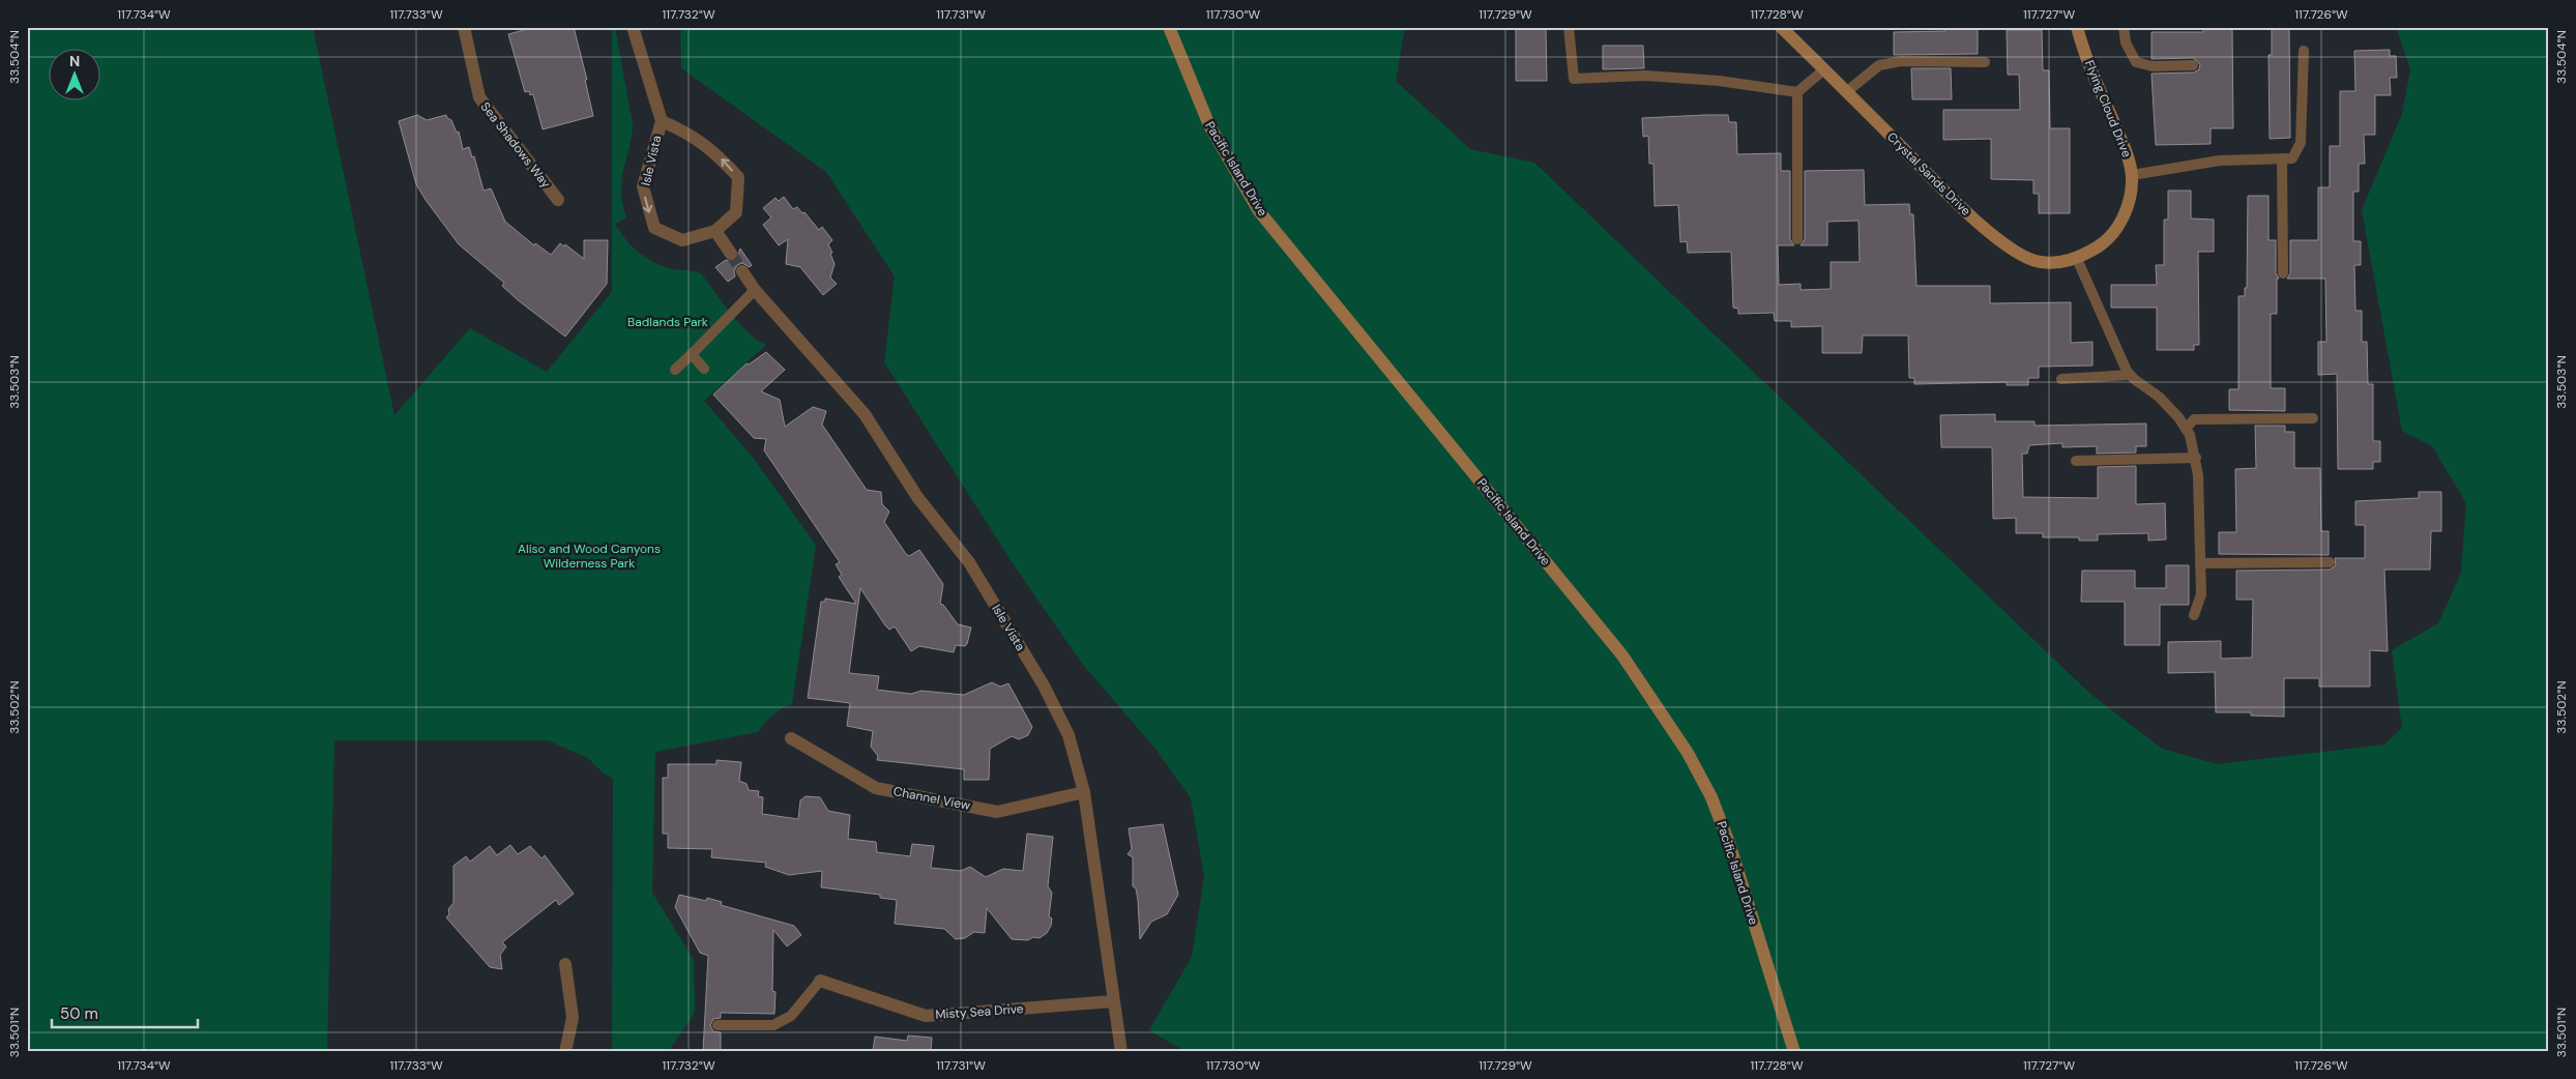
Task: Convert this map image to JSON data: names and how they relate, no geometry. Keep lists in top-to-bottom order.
{
  "streets": {
    "main road": ["Flying Cloud Drive", "Pacific Island Drive", "Crystal Sands Drive"],
    "street": [
      "Sea Shadows Way",
      "Isle Vista",
      "Channel View",
      "Misty Sea Drive"
    ]
  },
  "crossings": [
    ["Flying Cloud Drive", "Crystal Sands Drive"],
    ["Isle Vista", "Channel View"],
    ["Isle Vista", "Misty Sea Drive"]
  ],
  "parks": ["Badlands Park", "Aliso and Wood Canyons Wilderness Park"],
  "scale_bar": "50 m",
  "north": "top",
  "coordinates": [
    "117.734°W",
    "117.733°W",
    "117.732°W",
    "117.731°W",
    "117.730°W",
    "117.729°W",
    "117.728°W",
    "117.727°W",
    "117.726°W",
    "33.504°N",
    "33.503°N",
    "33.502°N",
    "33.501°N"
  ]
}
